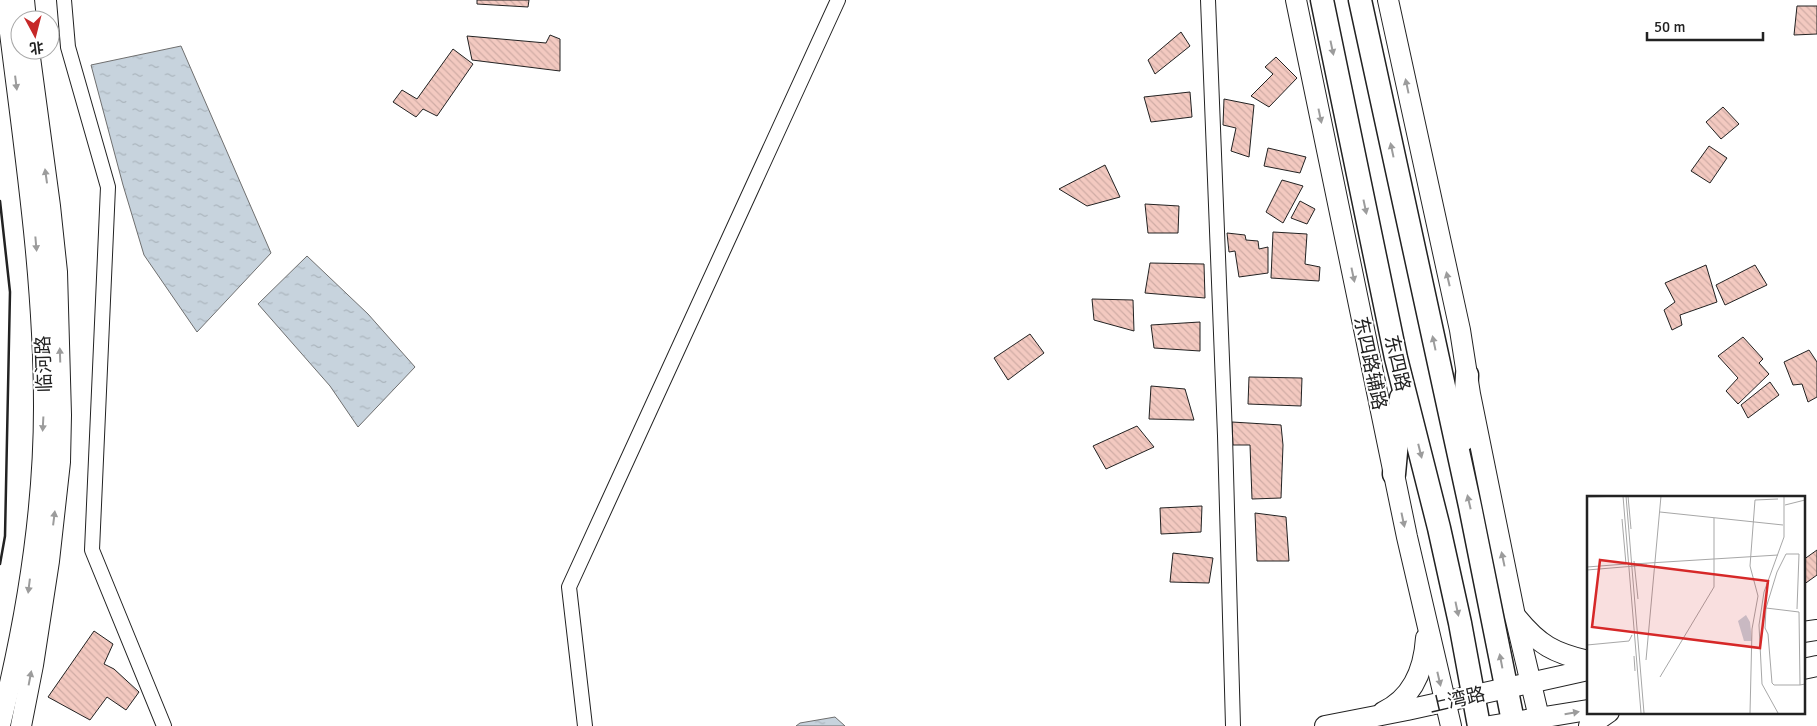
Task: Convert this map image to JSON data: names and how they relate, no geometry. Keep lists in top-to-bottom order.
{
  "streets": {
    "main road": [
      "东四路辅路",
      "东四路",
      "临河路",
      "上湾路"
    ]
  },
  "crossings": [
    ["东四路辅路", "上湾路"],
    ["东四路", "上湾路"]
  ],
  "scale_bar": "50 m",
  "north": "bottom"
}
